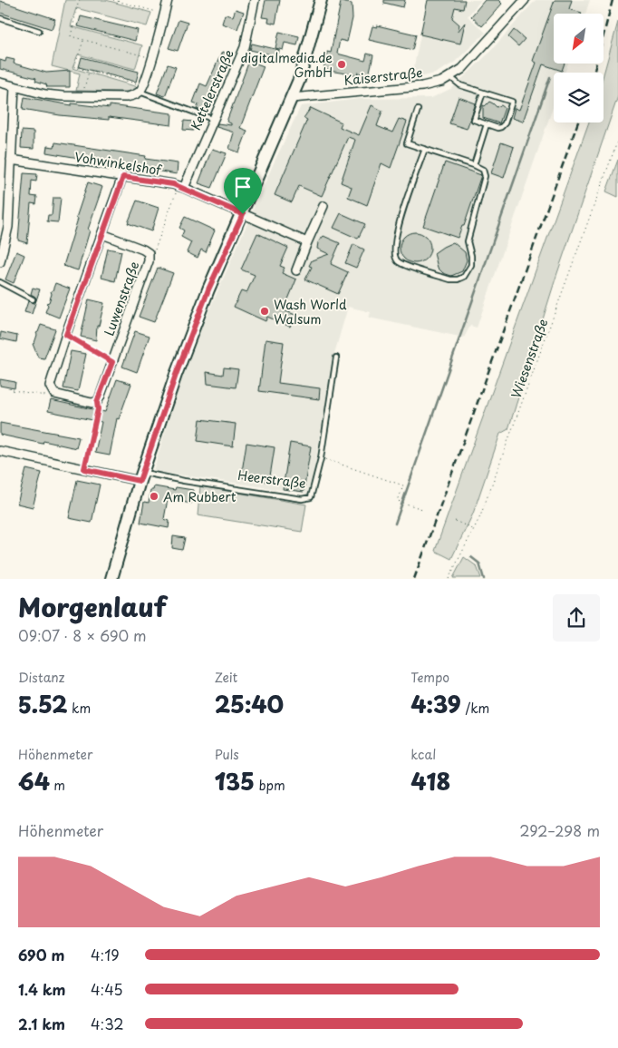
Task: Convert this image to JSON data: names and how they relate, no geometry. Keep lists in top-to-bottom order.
{
  "streets": {
    "street": [
      "Kaiserstraße",
      "Kettelerstraße",
      "Vohwinkelshof",
      "Luwenstraße"
    ],
    "lane": ["Heerstraße"],
    "path": ["Wiesenstraße"]
  },
  "crossings": [
    ["Kettelerstraße", "Vohwinkelshof"]
  ],
  "places": ["digitalmedia.de GmbH", "Wash World Walsum", "Am Rubbert"],
  "north": "bottom left",
  "page": {
    "heading": ["Morgenlauf", "09:07 · 8 × 690 m"],
    "stats": [
      ["Distanz", "5.52 km"],
      ["Zeit", "25:40"],
      ["Tempo", "4:39 /km"],
      ["Höhenmeter", "64 m"],
      ["Puls", "135 bpm"],
      ["kcal", "418"]
    ],
    "chart": ["Höhenmeter", "292–298 m"],
    "list": [
      {
        "name": "690 m",
        "note": "4:19"
      },
      {
        "name": "1.4 km",
        "note": "4:45"
      },
      {
        "name": "2.1 km",
        "note": "4:32"
      }
    ]
  }
}
